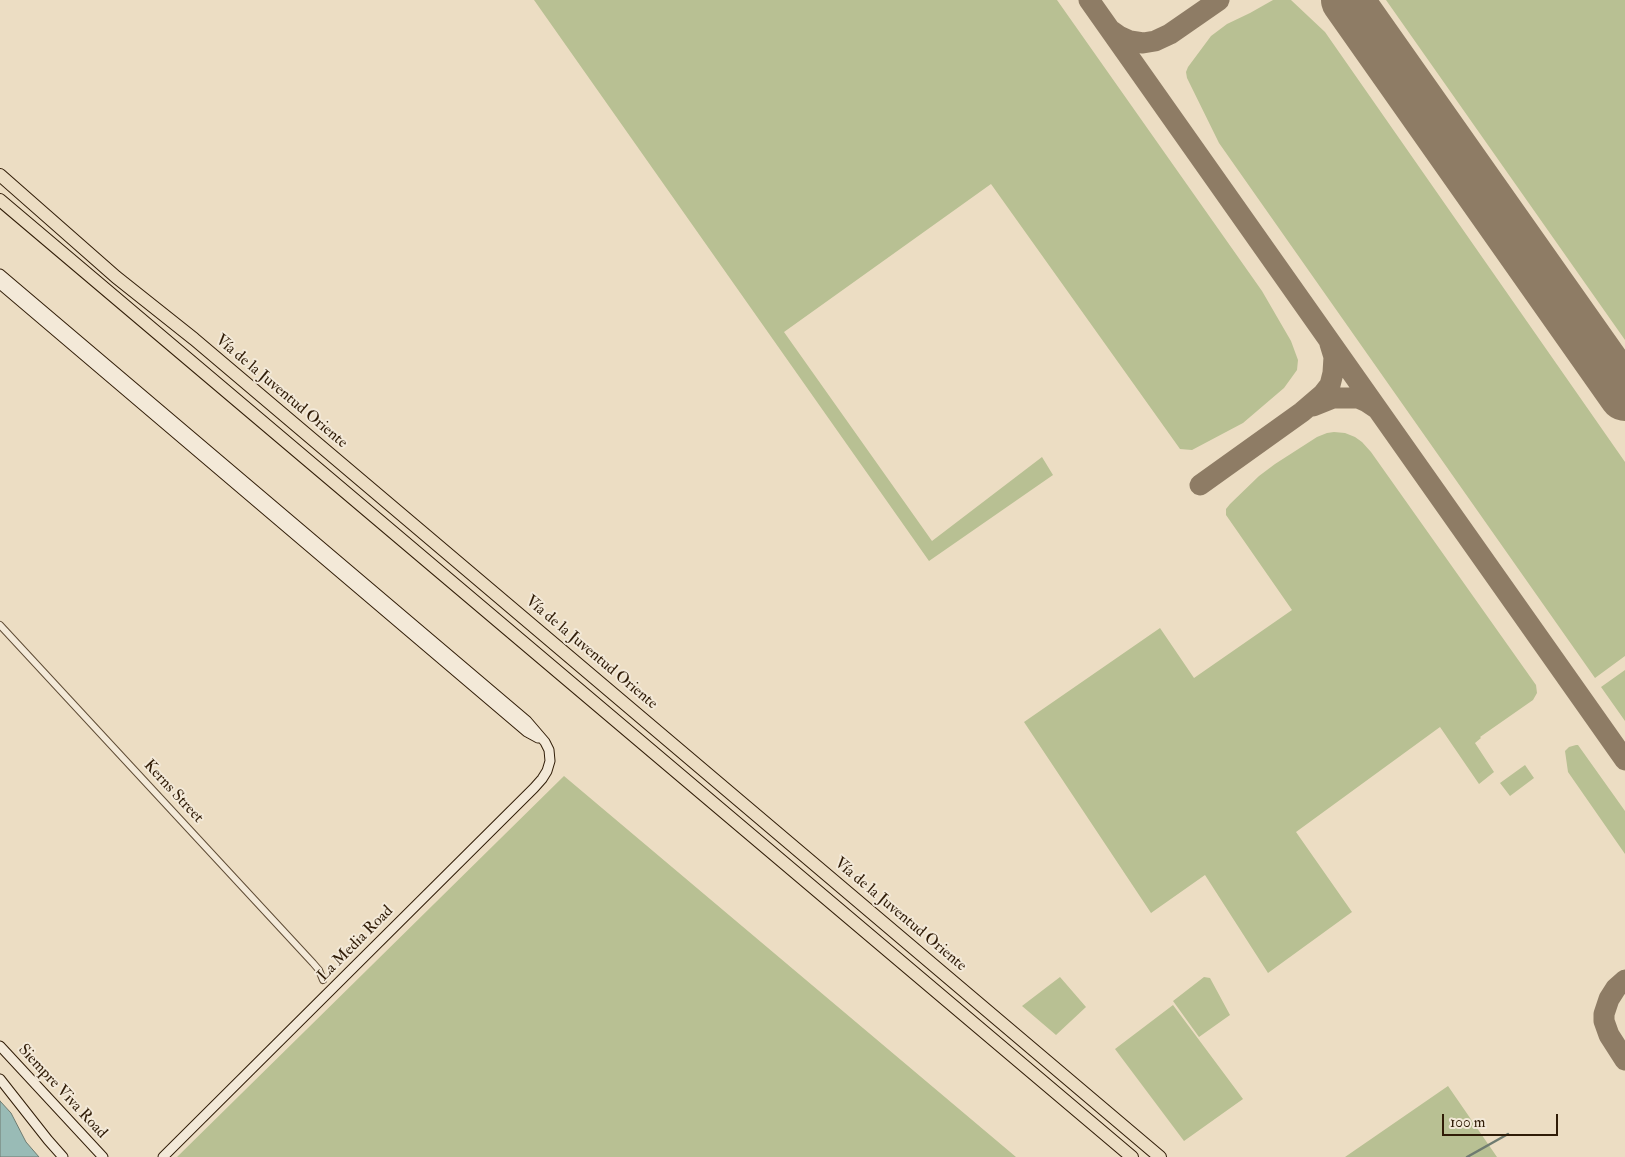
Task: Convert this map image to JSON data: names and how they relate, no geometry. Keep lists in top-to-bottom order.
{
  "streets": {
    "highway": ["Vía de la Juventud Oriente"],
    "main road": ["La Media Road", "Siempre Viva Road"],
    "street": ["Kerns Street"]
  },
  "scale_bar": "100 m"
}
